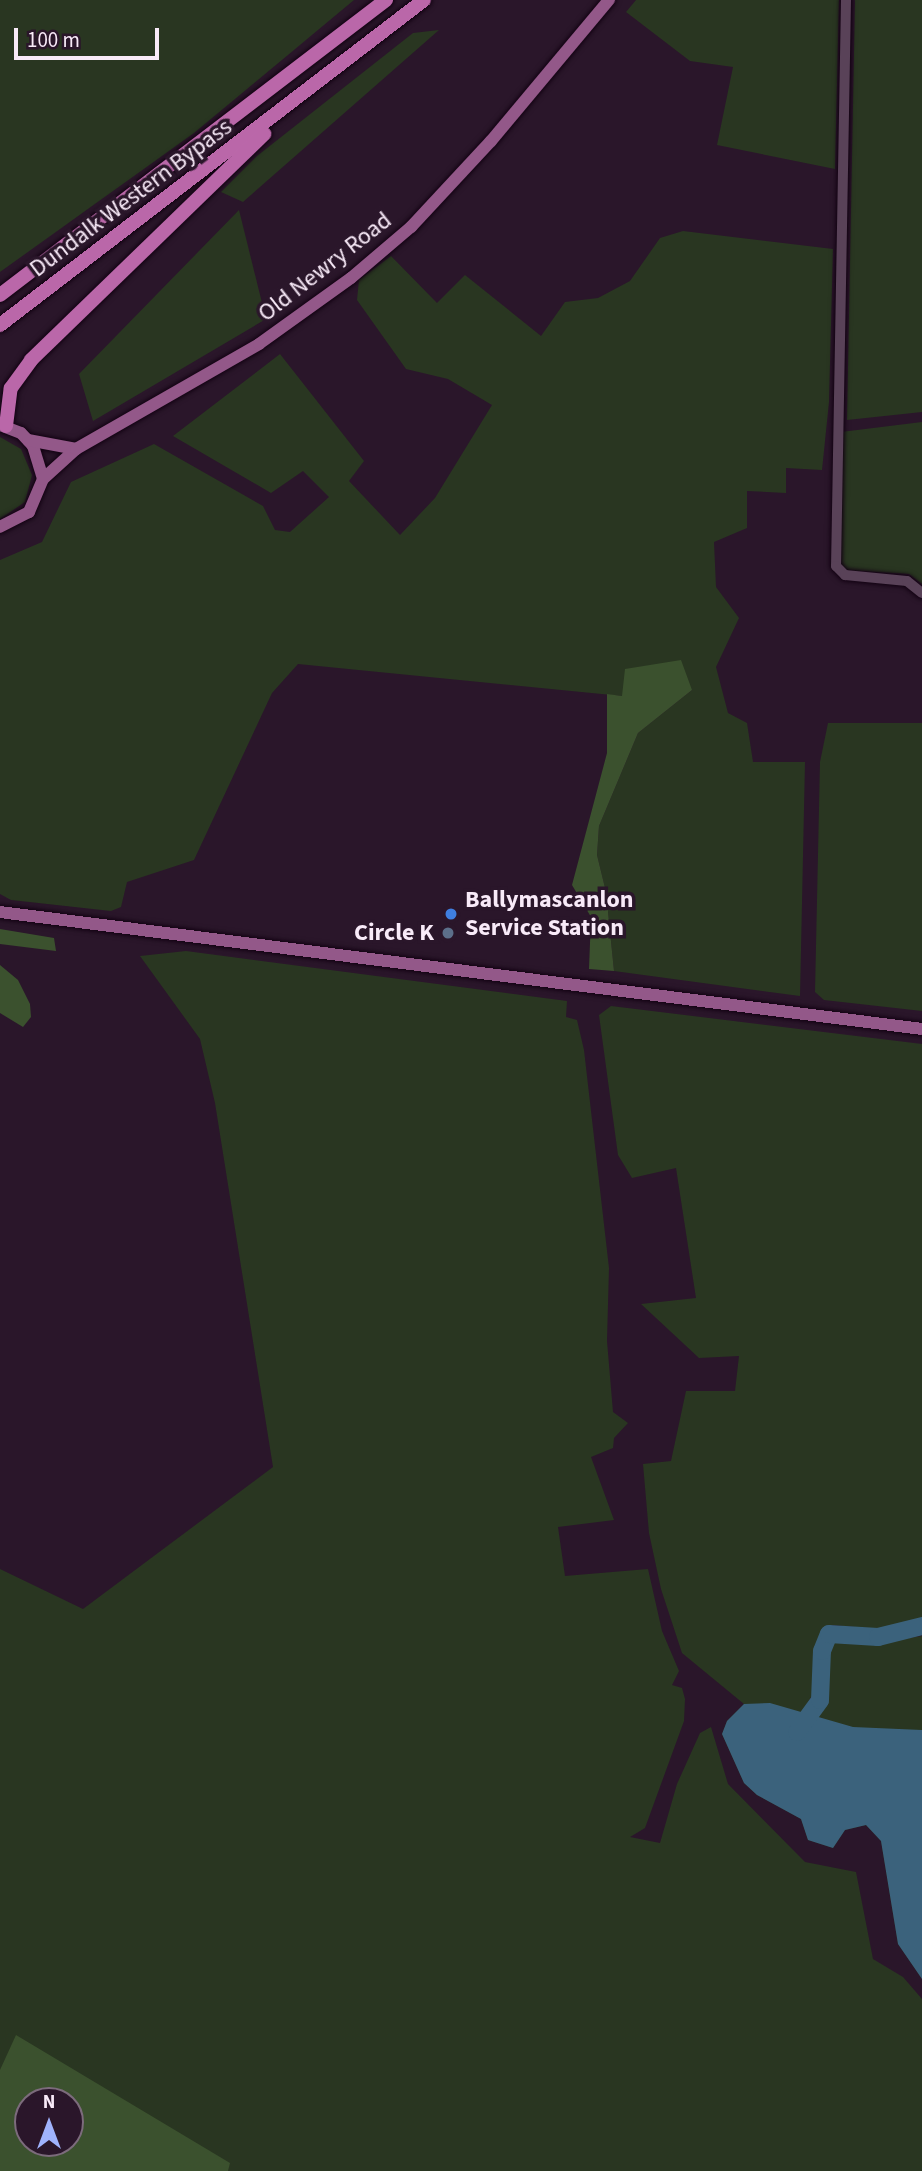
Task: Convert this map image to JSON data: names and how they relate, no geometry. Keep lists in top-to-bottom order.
{
  "streets": {
    "highway": ["Dundalk Western Bypass"],
    "main road": ["Old Newry Road"]
  },
  "places": ["Ballymascanlon Service Station", "Circle K"],
  "scale_bar": "100 m",
  "north": "top"
}
